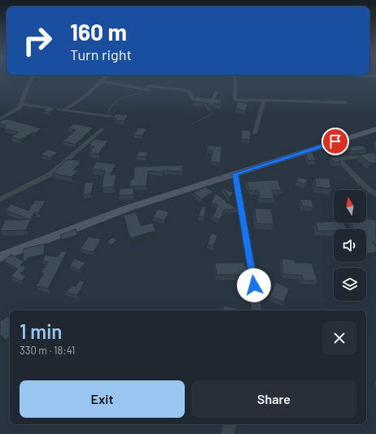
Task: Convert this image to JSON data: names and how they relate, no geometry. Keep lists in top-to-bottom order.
{
  "north": "top",
  "page": {
    "turn": ["160 m", "Turn right"],
    "heading": ["1 min", "330 m · 18:41"],
    "buttons": ["Exit", "Share"]
  }
}
